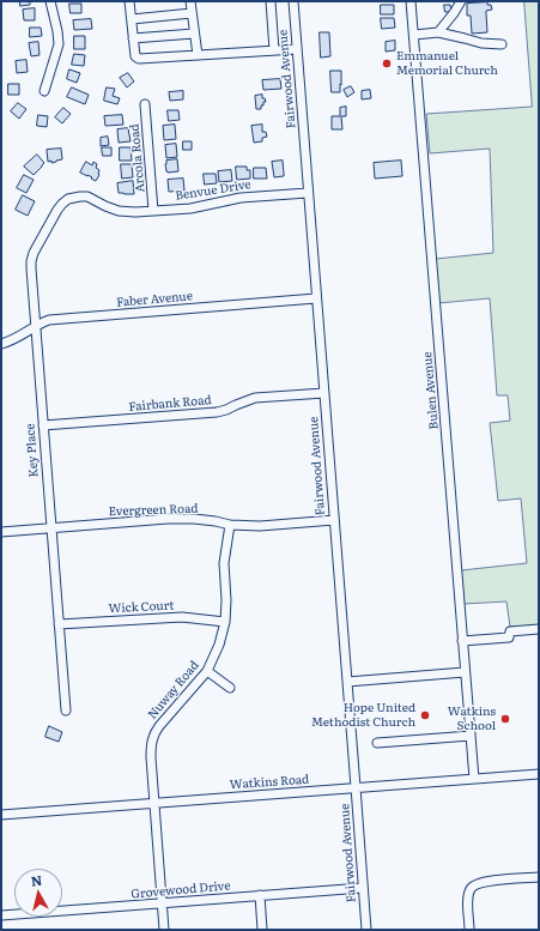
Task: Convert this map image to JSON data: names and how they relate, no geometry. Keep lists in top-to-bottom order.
{
  "streets": {
    "street": [
      "Fairwood Avenue",
      "Arcola Road",
      "Benvue Drive",
      "Faber Avenue",
      "Bulen Avenue",
      "Fairbank Road",
      "Key Place",
      "Evergreen Road",
      "Wick Court",
      "Nuway Road",
      "Watkins Road",
      "Grovewood Drive"
    ]
  },
  "crossings": [
    ["Fairwood Avenue", "Benvue Drive"],
    ["Fairwood Avenue", "Faber Avenue"],
    ["Fairwood Avenue", "Fairbank Road"],
    ["Fairwood Avenue", "Evergreen Road"],
    ["Fairwood Avenue", "Watkins Road"],
    ["Fairwood Avenue", "Grovewood Drive"],
    ["Arcola Road", "Benvue Drive"],
    ["Benvue Drive", "Key Place"],
    ["Faber Avenue", "Key Place"],
    ["Bulen Avenue", "Watkins Road"],
    ["Fairbank Road", "Key Place"],
    ["Key Place", "Evergreen Road"],
    ["Key Place", "Wick Court"],
    ["Evergreen Road", "Nuway Road"],
    ["Wick Court", "Nuway Road"],
    ["Nuway Road", "Watkins Road"],
    ["Nuway Road", "Grovewood Drive"]
  ],
  "places": ["Emmanuel Memorial Church", "Hope United Methodist Church", "Watkins School"],
  "north": "top"
}
